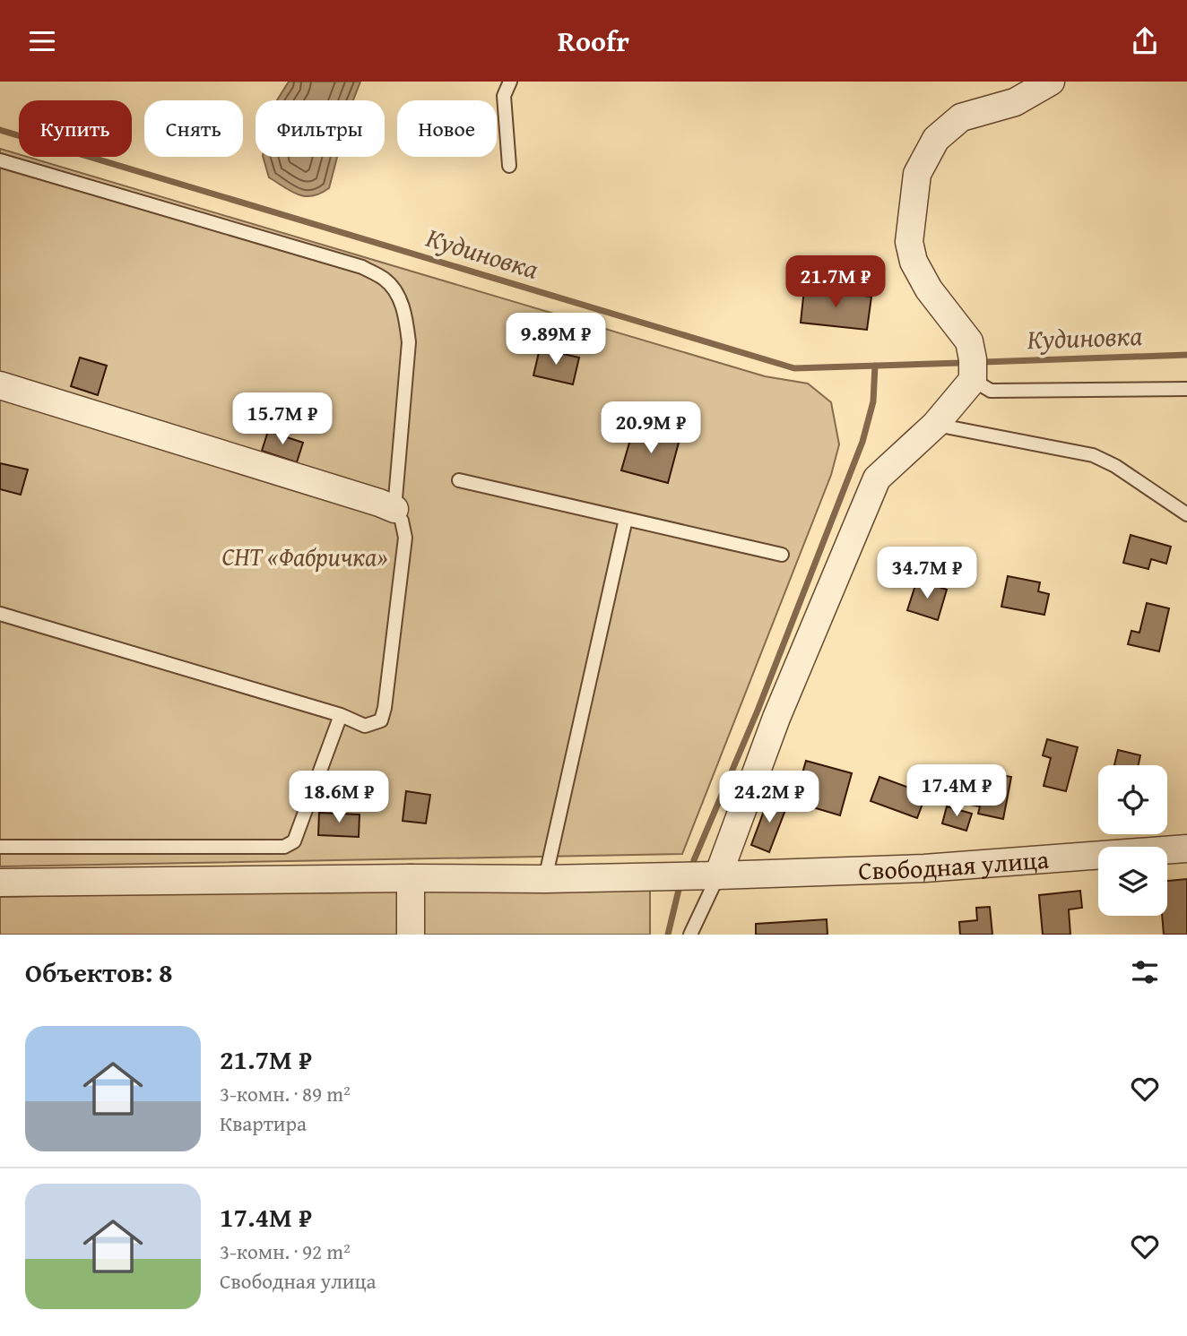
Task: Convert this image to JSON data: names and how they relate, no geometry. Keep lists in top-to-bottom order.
{
  "streets": {
    "street": ["Свободная улица"]
  },
  "water": ["Кудиновка"],
  "parks": ["СНТ «Фабричка»"],
  "page": {
    "header": "Roofr",
    "chip": [
      "Купить",
      "Снять",
      "Фильтры",
      "Новое"
    ],
    "price": [
      "21.7M ₽",
      "9.89M ₽",
      "15.7M ₽",
      "20.9M ₽",
      "34.7M ₽",
      "17.4M ₽",
      "18.6M ₽",
      "24.2M ₽"
    ],
    "heading": "Объектов: 8",
    "list": [
      {
        "name": "21.7M ₽",
        "note": "3-комн. · 89 m² · Квартира"
      },
      {
        "name": "17.4M ₽",
        "note": "3-комн. · 92 m² · Свободная улица"
      }
    ]
  }
}
